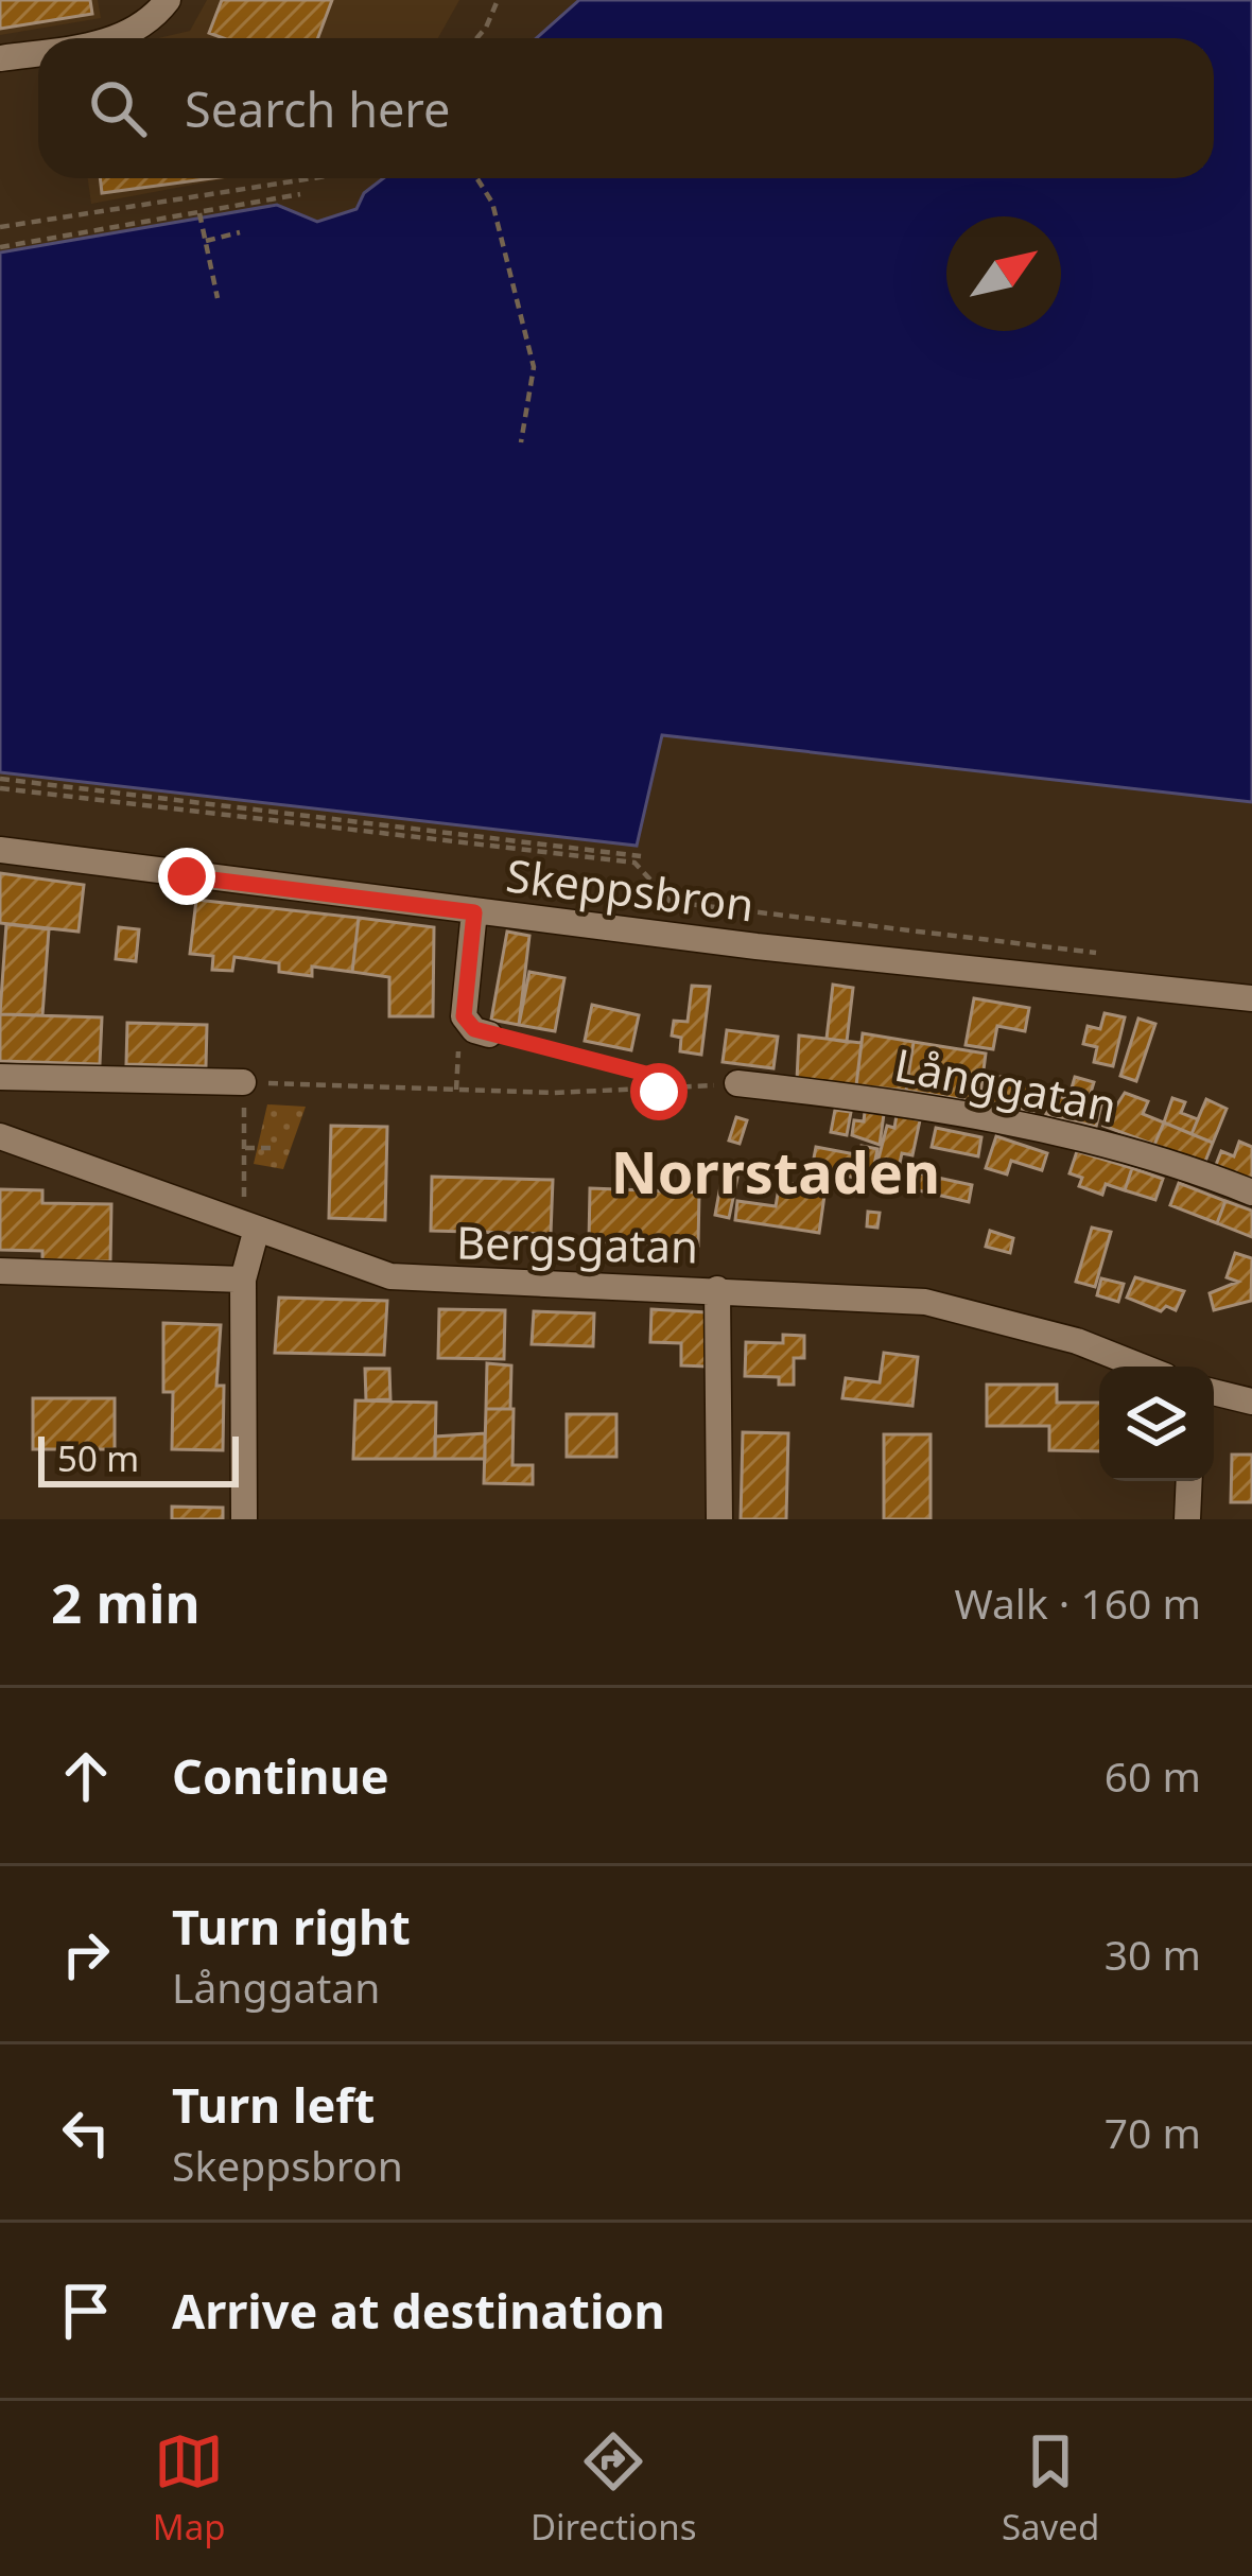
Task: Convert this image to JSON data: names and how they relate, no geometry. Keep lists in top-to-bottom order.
{
  "streets": {
    "street": ["Skeppsbron", "Långgatan", "Bergsgatan"]
  },
  "districts": ["Norrstaden"],
  "scale_bar": "50 m",
  "north": "top right",
  "page": {
    "search": "Search here",
    "scale": "50 m",
    "heading": ["2 min", "Walk · 160 m"],
    "list": [
      ["Continue", "60 m"],
      ["Turn right", "Långgatan", "30 m"],
      ["Turn left", "Skeppsbron", "70 m"],
      "Arrive at destination"
    ],
    "nav": ["Map", "Directions", "Saved"]
  }
}
